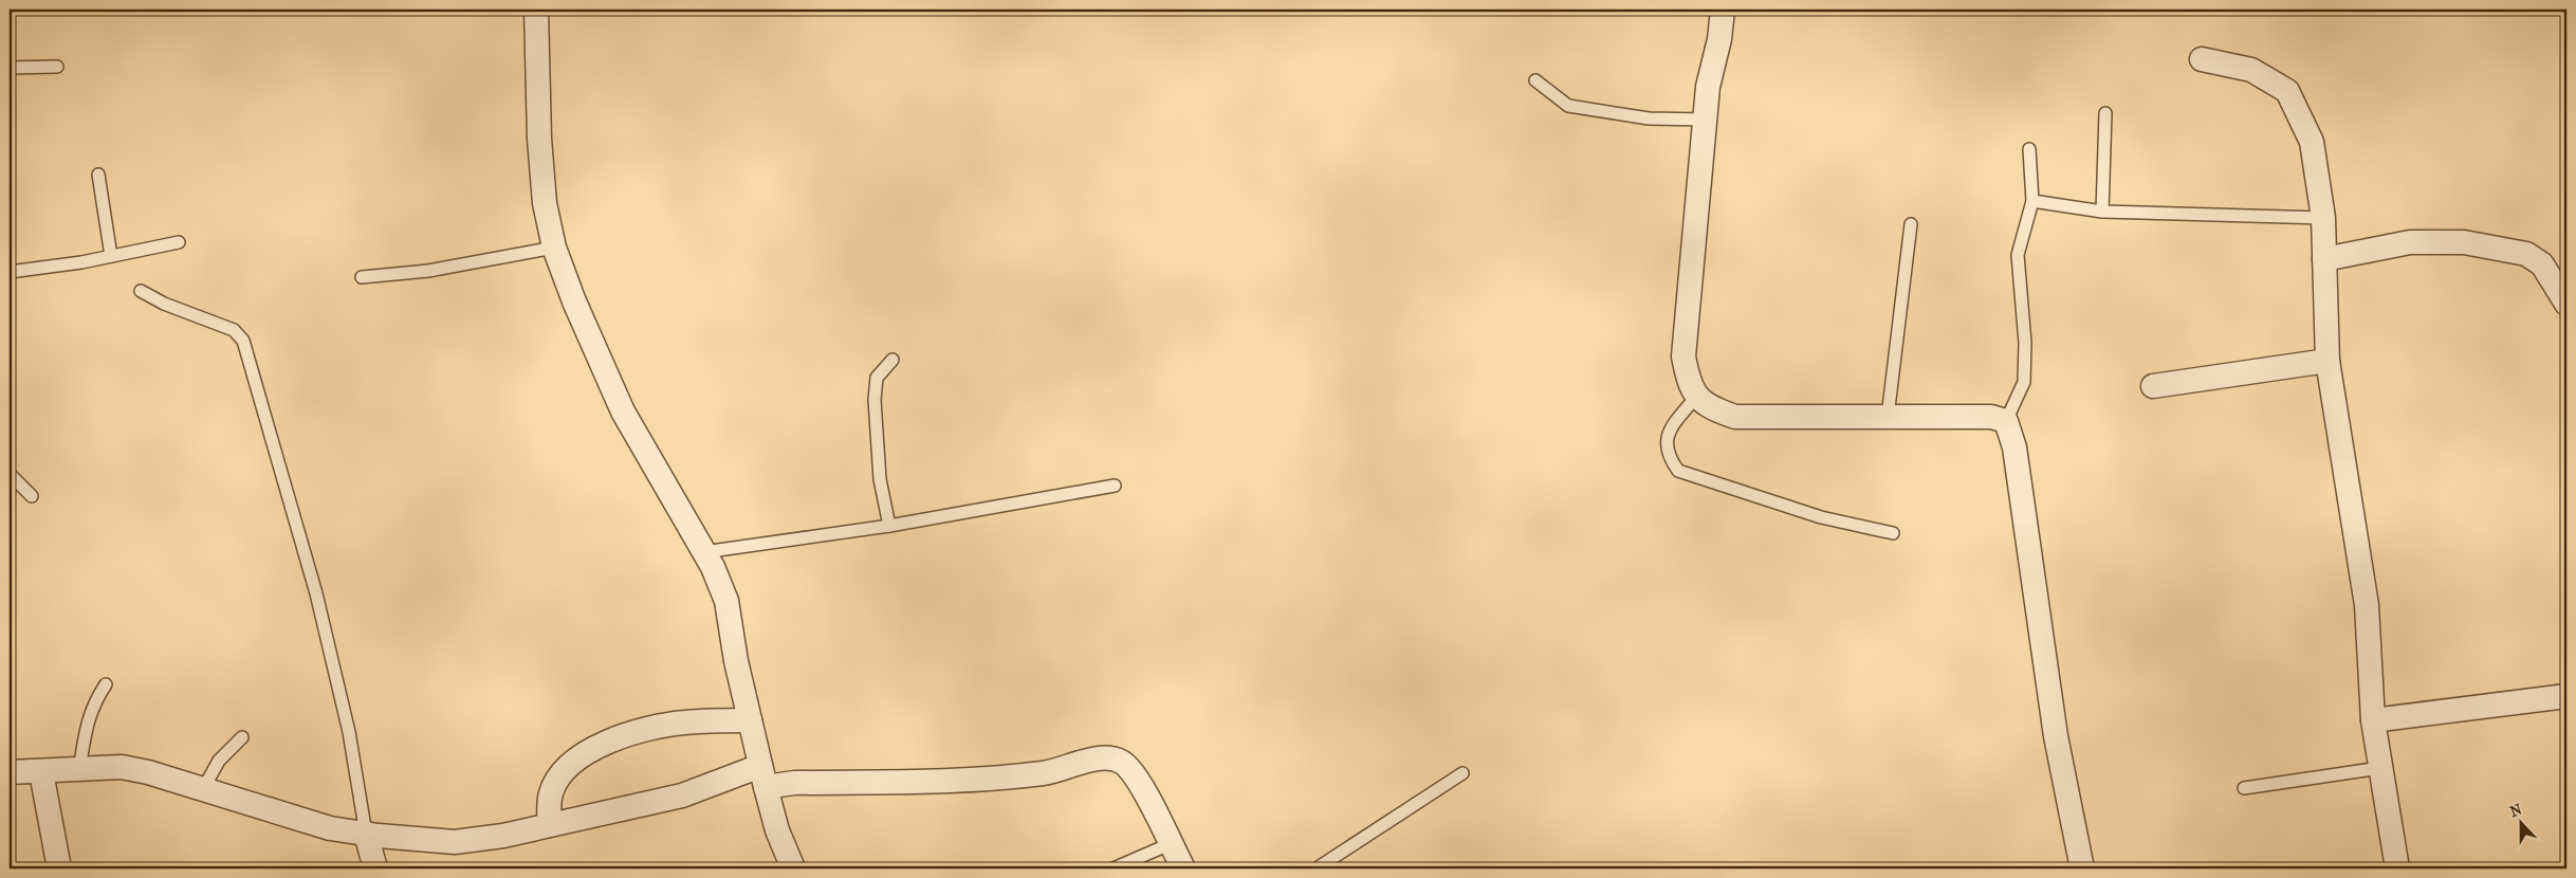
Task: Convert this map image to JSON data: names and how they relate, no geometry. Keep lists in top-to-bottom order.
{
  "north": "top"
}
